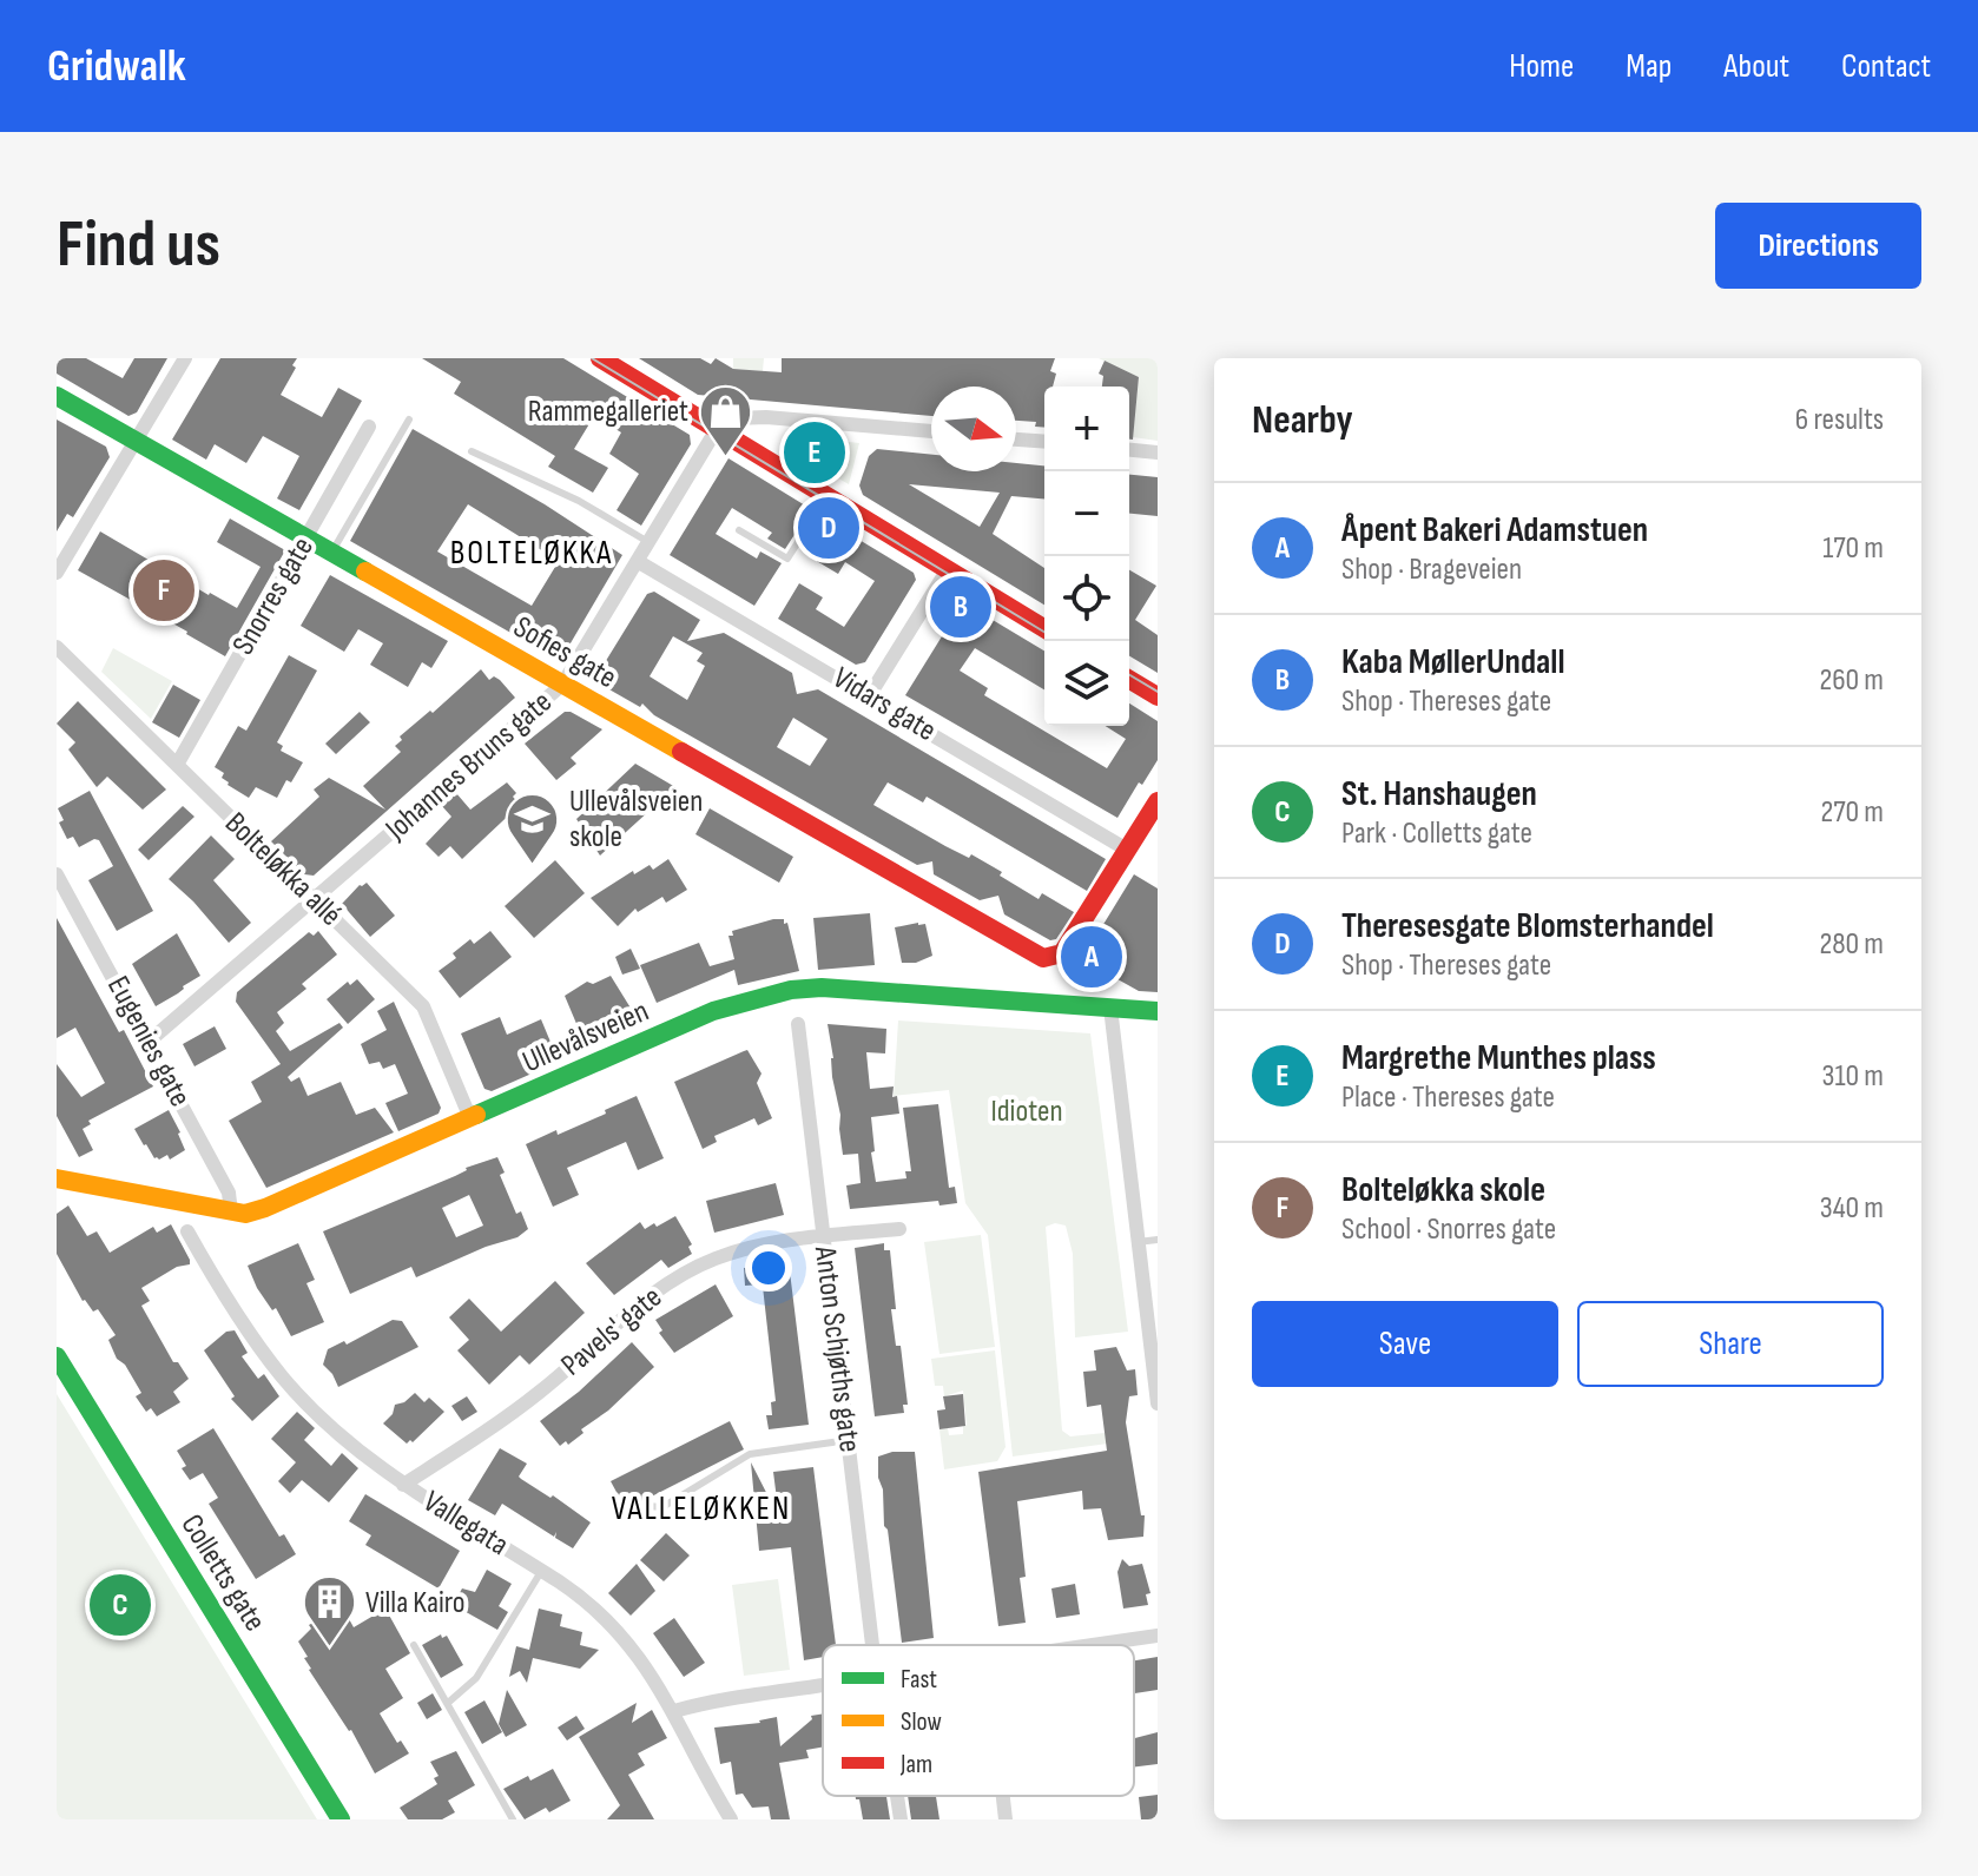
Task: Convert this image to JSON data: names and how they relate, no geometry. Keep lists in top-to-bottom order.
{
  "streets": {
    "street": [
      "Snorres gate",
      "Sofies gate",
      "Vidars gate",
      "Johannes Bruns gate",
      "Bolteløkka allé",
      "Ullevålsveien",
      "Eugenies gate",
      "Pavels' gate",
      "Anton Schjøths gate",
      "Vallegata",
      "Colletts gate"
    ]
  },
  "crossings": [
    ["Snorres gate", "Sofies gate"],
    ["Snorres gate", "Bolteløkka allé"],
    ["Sofies gate", "Vidars gate"],
    ["Sofies gate", "Johannes Bruns gate"],
    ["Vidars gate", "Johannes Bruns gate"],
    ["Johannes Bruns gate", "Bolteløkka allé"],
    ["Johannes Bruns gate", "Eugenies gate"],
    ["Bolteløkka allé", "Ullevålsveien"],
    ["Ullevålsveien", "Eugenies gate"],
    ["Pavels' gate", "Anton Schjøths gate"],
    ["Pavels' gate", "Vallegata"]
  ],
  "districts": ["BOLTELØKKA", "VALLELØKKEN"],
  "parks": ["Idioten"],
  "places": {
    "shop": ["Rammegalleriet"],
    "school or university": ["Ullevålsveien skole"],
    "building": ["Villa Kairo"]
  },
  "legend": ["Fast", "Slow", "Jam"],
  "north": "right",
  "page": {
    "header": "Gridwalk",
    "nav": [
      "Home",
      "Map",
      "About",
      "Contact"
    ],
    "buttons": [
      "Directions",
      ["Save", "Share"]
    ],
    "title": "Find us",
    "heading": ["Nearby", "6 results"],
    "map_buttons": ["+", "−"],
    "pins": [
      "E",
      "D",
      "F",
      "B",
      "A",
      "C"
    ],
    "list": [
      {
        "mark": "A",
        "name": "Åpent Bakeri Adamstuen",
        "note": "Shop · Brageveien",
        "value": "170 m"
      },
      {
        "mark": "B",
        "name": "Kaba MøllerUndall",
        "note": "Shop · Thereses gate",
        "value": "260 m"
      },
      {
        "mark": "C",
        "name": "St. Hanshaugen",
        "note": "Park · Colletts gate",
        "value": "270 m"
      },
      {
        "mark": "D",
        "name": "Theresesgate Blomsterhandel",
        "note": "Shop · Thereses gate",
        "value": "280 m"
      },
      {
        "mark": "E",
        "name": "Margrethe Munthes plass",
        "note": "Place · Thereses gate",
        "value": "310 m"
      },
      {
        "mark": "F",
        "name": "Bolteløkka skole",
        "note": "School · Snorres gate",
        "value": "340 m"
      }
    ]
  }
}
